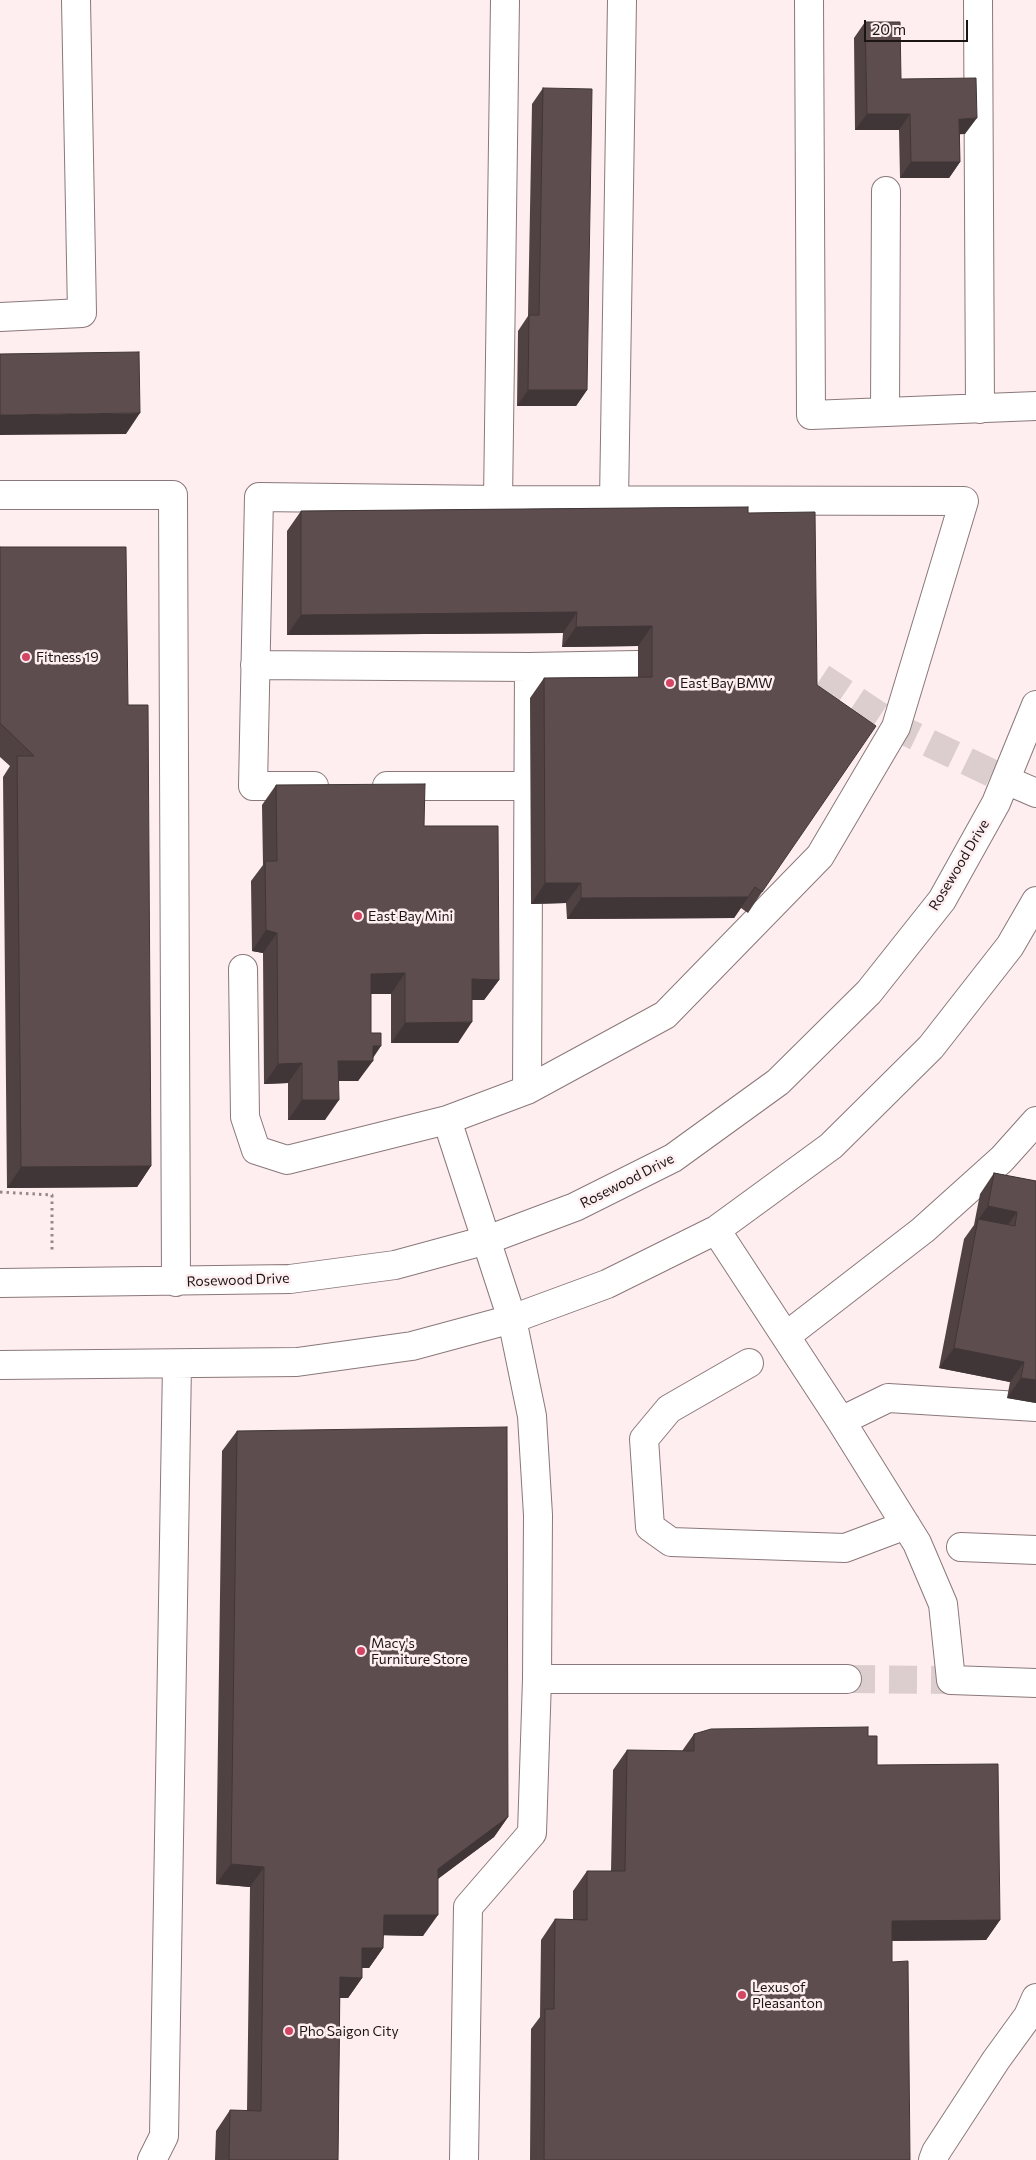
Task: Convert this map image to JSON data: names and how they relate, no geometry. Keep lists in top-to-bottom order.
{
  "streets": {
    "street": ["Rosewood Drive"]
  },
  "places": [
    "Fitness 19",
    "East Bay BMW",
    "East Bay Mini",
    "Macy's Furniture Store",
    "Lexus of Pleasanton",
    "Pho Saigon City"
  ],
  "scale_bar": "20 m"
}
